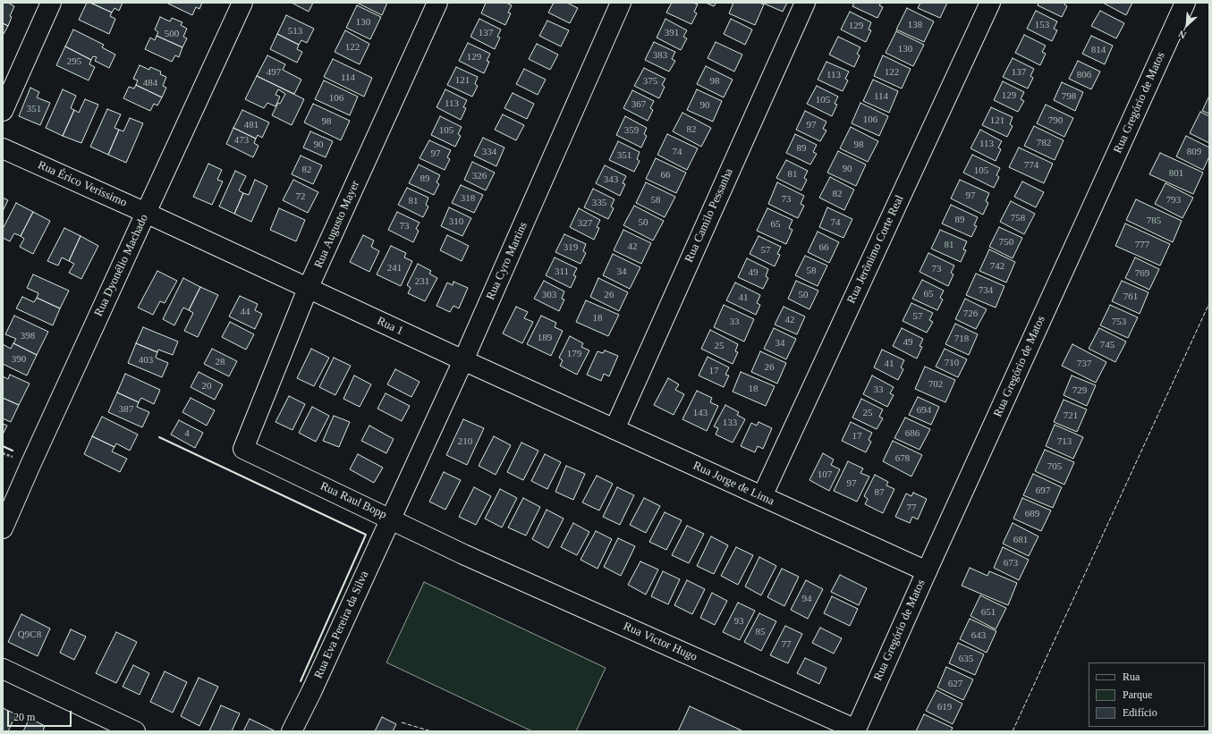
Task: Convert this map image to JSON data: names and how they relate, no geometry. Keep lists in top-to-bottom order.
{
  "streets": {
    "street": [
      "Rua Gregório de Matos",
      "Rua Érico Veríssimo",
      "Rua Camilo Pessanha",
      "Rua Augusto Mayer",
      "Rua Jerônimo Corte Real",
      "Rua Cyro Martins",
      "Rua Dyonélio Machado",
      "Rua 1",
      "Rua Jorge de Lima",
      "Rua Raul Bopp",
      "Rua Eva Pereira da Silva",
      "Rua Victor Hugo"
    ]
  },
  "crossings": [
    ["Rua Gregório de Matos", "Rua Jorge de Lima"],
    ["Rua Gregório de Matos", "Rua Victor Hugo"],
    ["Rua Érico Veríssimo", "Rua Dyonélio Machado"],
    ["Rua Érico Veríssimo", "Rua 1"],
    ["Rua Camilo Pessanha", "Rua Jorge de Lima"],
    ["Rua Augusto Mayer", "Rua 1"],
    ["Rua Augusto Mayer", "Rua Raul Bopp"],
    ["Rua Jerônimo Corte Real", "Rua Jorge de Lima"],
    ["Rua Cyro Martins", "Rua 1"],
    ["Rua Cyro Martins", "Rua Raul Bopp"],
    ["Rua Cyro Martins", "Rua Eva Pereira da Silva"],
    ["Rua 1", "Rua Jorge de Lima"],
    ["Rua Raul Bopp", "Rua Eva Pereira da Silva"],
    ["Rua Raul Bopp", "Rua Victor Hugo"]
  ],
  "house_numbers": [
    "130",
    "138",
    "153",
    "129",
    "513",
    "137",
    "391",
    "500",
    "122",
    "130",
    "814",
    "383",
    "129",
    "295",
    "497",
    "122",
    "137",
    "113",
    "806",
    "114",
    "121",
    "375",
    "98",
    "484",
    "129",
    "114",
    "798",
    "106",
    "105",
    "113",
    "367",
    "90",
    "351",
    "106",
    "121",
    "790",
    "98",
    "481",
    "97",
    "82",
    "105",
    "359",
    "473",
    "782",
    "113",
    "90",
    "98",
    "89",
    "334",
    "74",
    "809",
    "97",
    "351",
    "774",
    "90",
    "82",
    "105",
    "801",
    "81",
    "66",
    "326",
    "89",
    "343",
    "82",
    "97",
    "72",
    "318",
    "73",
    "58",
    "793",
    "81",
    "335",
    "758",
    "89",
    "785",
    "310",
    "50",
    "74",
    "327",
    "65",
    "73",
    "750",
    "81",
    "777",
    "42",
    "319",
    "66",
    "57",
    "742",
    "241",
    "73",
    "58",
    "311",
    "34",
    "49",
    "769",
    "231",
    "734",
    "65",
    "303",
    "26",
    "50",
    "761",
    "41",
    "44",
    "726",
    "57",
    "18",
    "42",
    "33",
    "753",
    "398",
    "189",
    "718",
    "49",
    "34",
    "745",
    "25",
    "179",
    "390",
    "403",
    "28",
    "710",
    "41",
    "737",
    "26",
    "17",
    "702",
    "20",
    "18",
    "33",
    "729",
    "387",
    "694",
    "143",
    "25",
    "721",
    "133",
    "4",
    "686",
    "17",
    "210",
    "713",
    "678",
    "705",
    "107",
    "97",
    "697",
    "87",
    "77",
    "689",
    "681",
    "673",
    "94",
    "651",
    "93",
    "85",
    "Q9C8",
    "643",
    "77",
    "635",
    "627",
    "619"
  ],
  "legend": ["Rua", "Parque", "Edifício"],
  "scale_bar": "20 m",
  "north": "bottom left"
}
